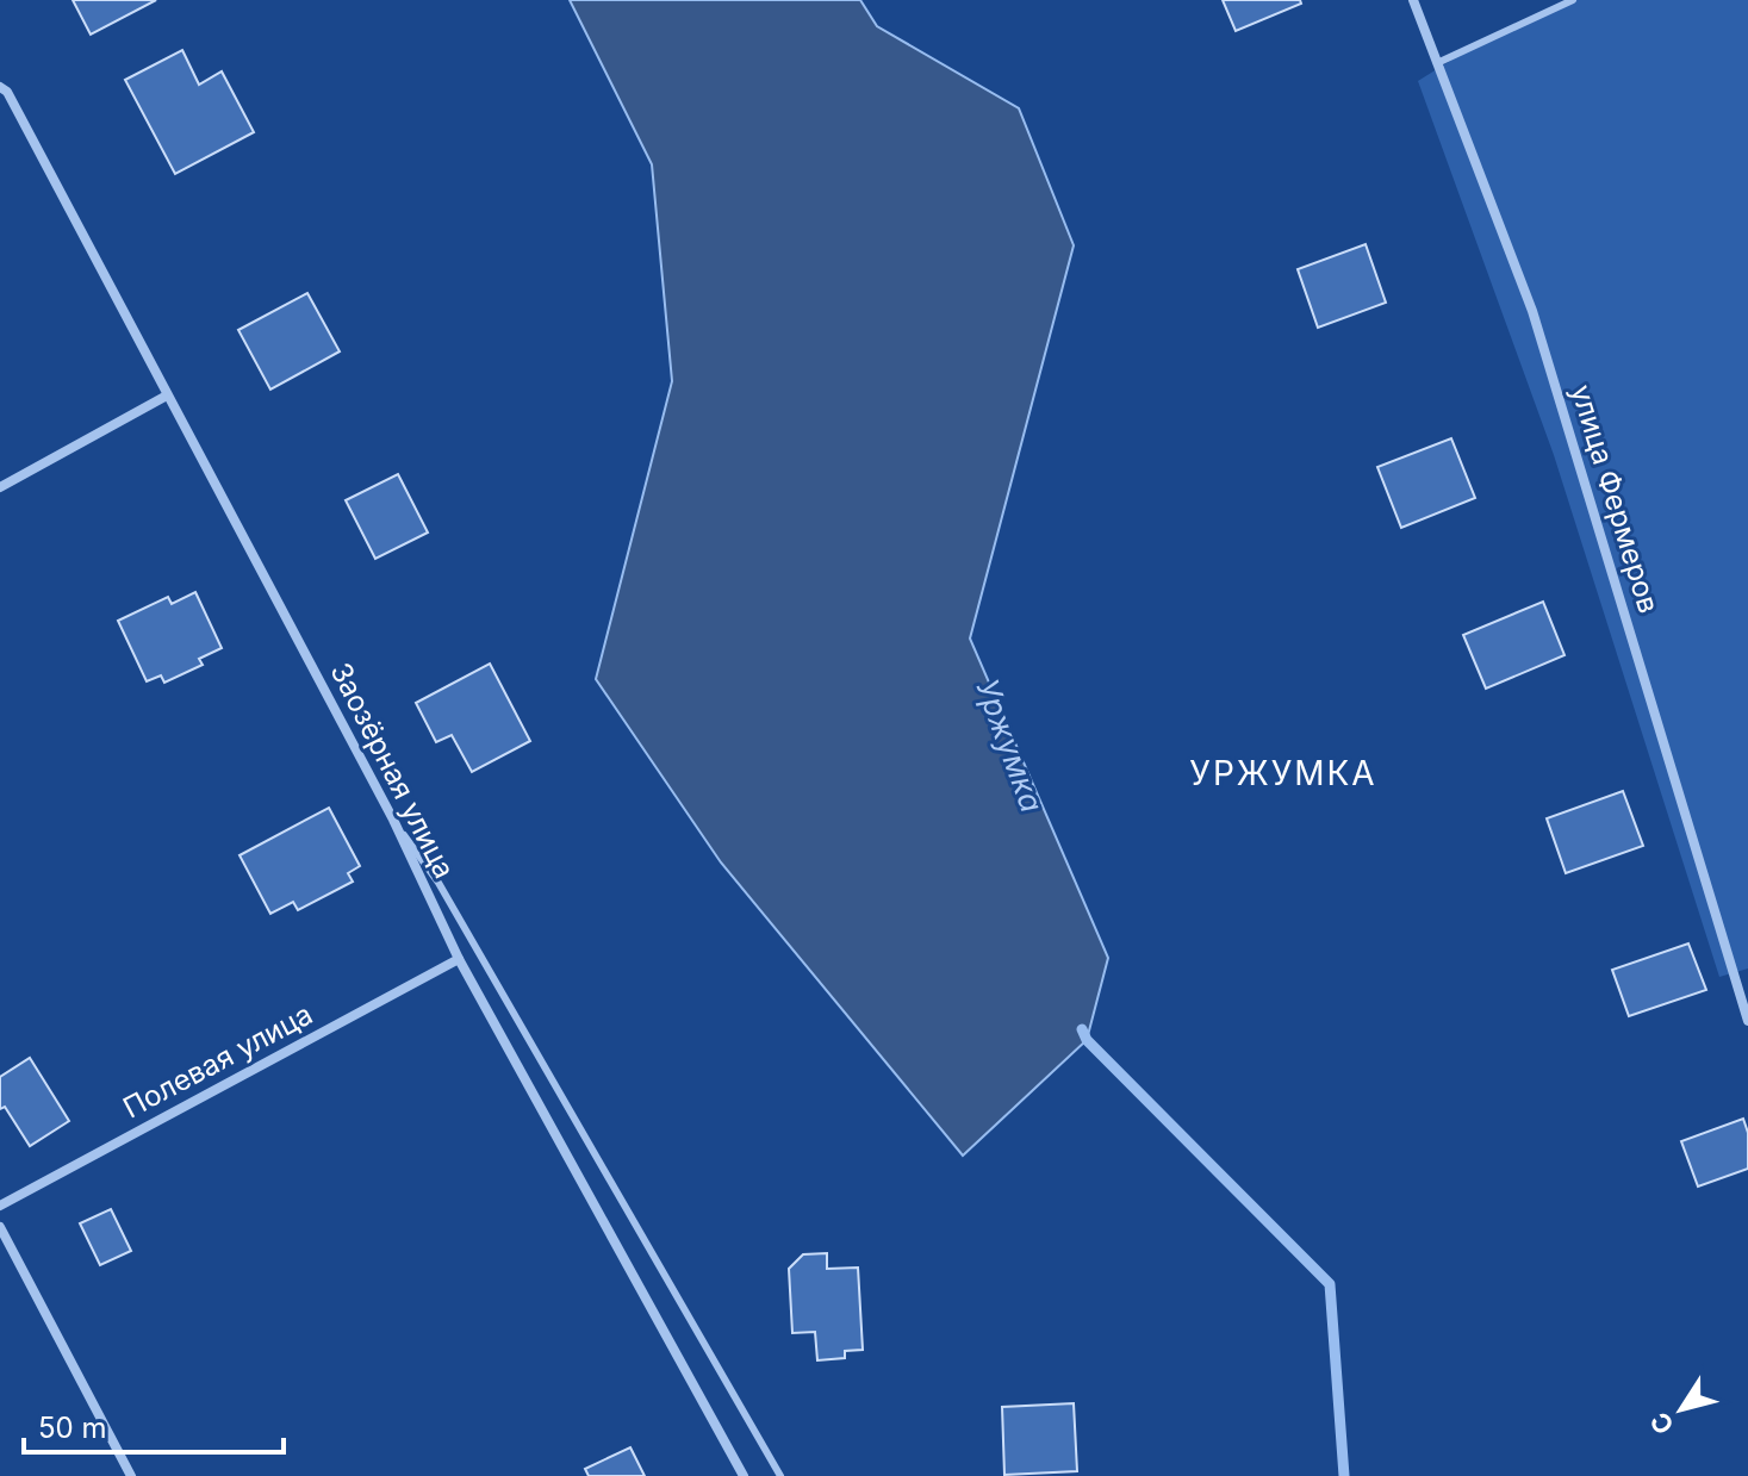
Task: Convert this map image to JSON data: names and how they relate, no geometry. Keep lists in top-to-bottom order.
{
  "streets": {
    "street": ["улица Фермеров", "Заозёрная улица", "Полевая улица"]
  },
  "crossings": [
    ["Заозёрная улица", "Полевая улица"]
  ],
  "districts": ["УРЖУМКА"],
  "water": ["Уржумка"],
  "scale_bar": "50 m",
  "north": "bottom left"
}
